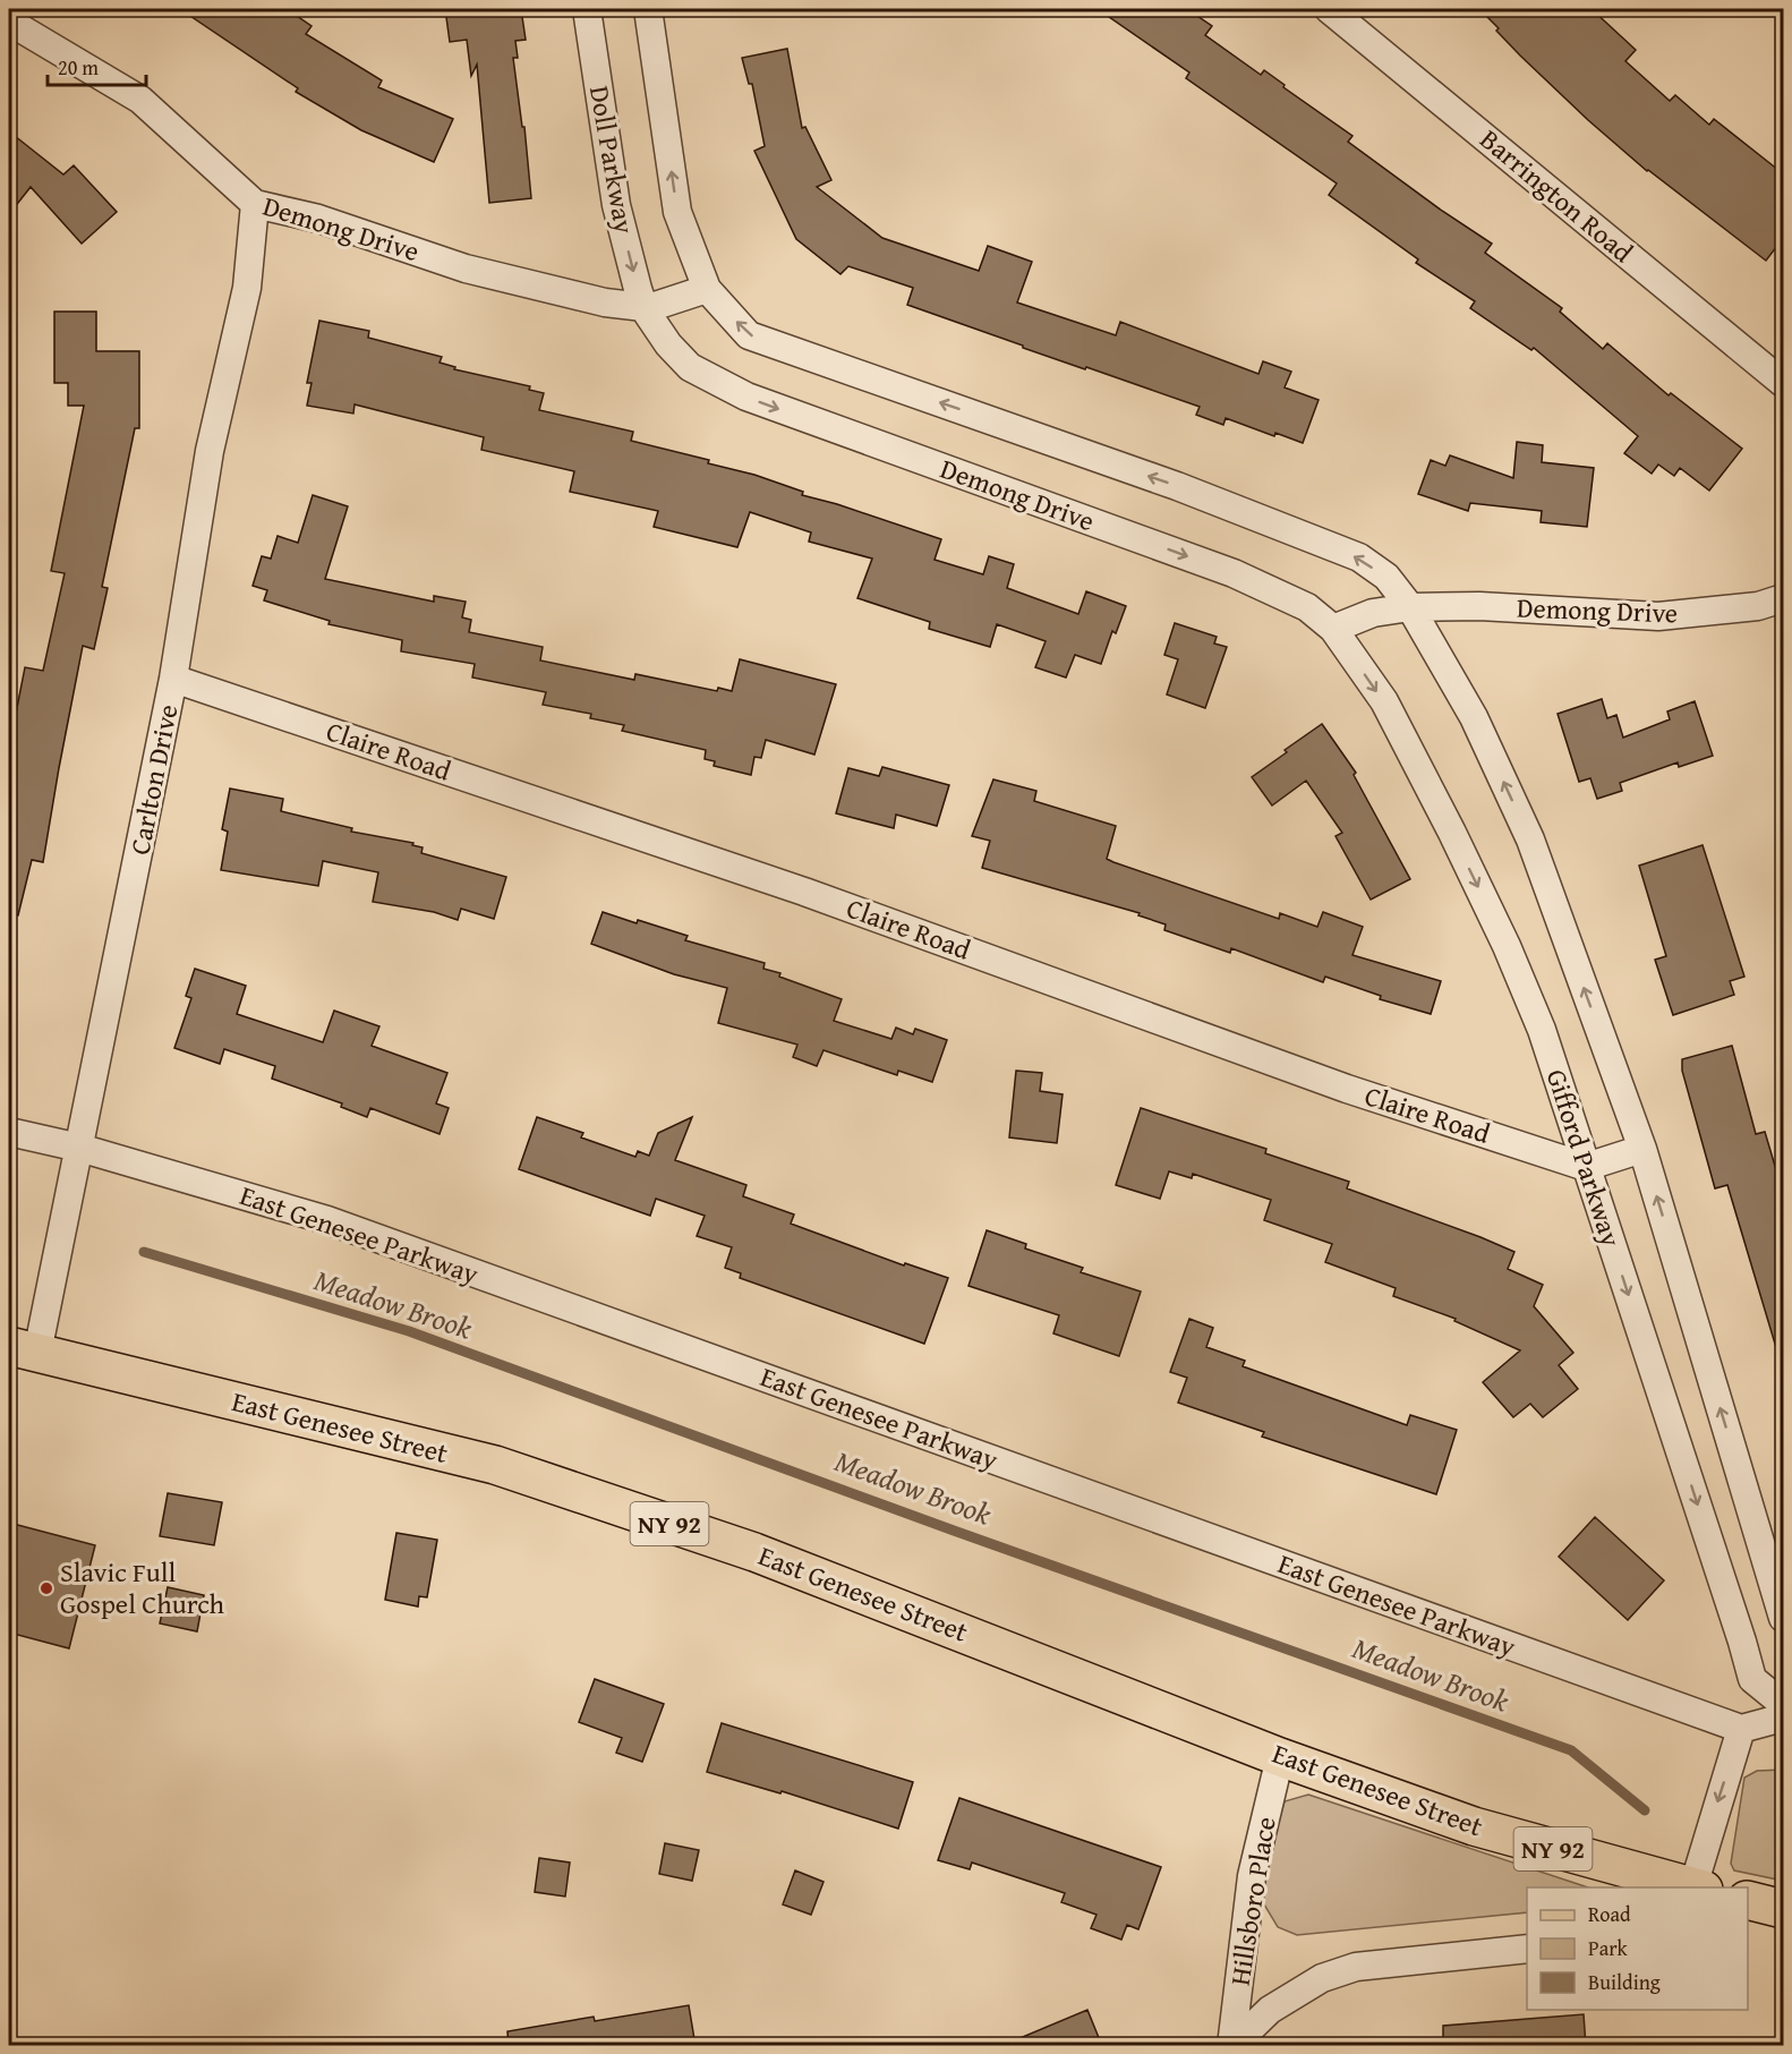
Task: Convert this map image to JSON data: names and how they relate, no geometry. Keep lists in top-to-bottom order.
{
  "streets": {
    "main road": ["East Genesee Street", "NY 92"],
    "street": [
      "Doll Parkway",
      "Barrington Road",
      "Demong Drive",
      "Claire Road",
      "Carlton Drive",
      "Gifford Parkway",
      "East Genesee Parkway",
      "Hillsboro Place"
    ]
  },
  "crossings": [
    ["Doll Parkway", "Demong Drive"],
    ["Demong Drive", "Carlton Drive"],
    ["Demong Drive", "Gifford Parkway"],
    ["Claire Road", "Carlton Drive"],
    ["Claire Road", "Gifford Parkway"],
    ["Carlton Drive", "East Genesee Parkway"],
    ["Carlton Drive", "East Genesee Street"],
    ["East Genesee Street", "Hillsboro Place"]
  ],
  "water": ["Meadow Brook"],
  "places": ["Slavic Full Gospel Church"],
  "legend": ["Road", "Park", "Building"],
  "scale_bar": "20 m"
}
